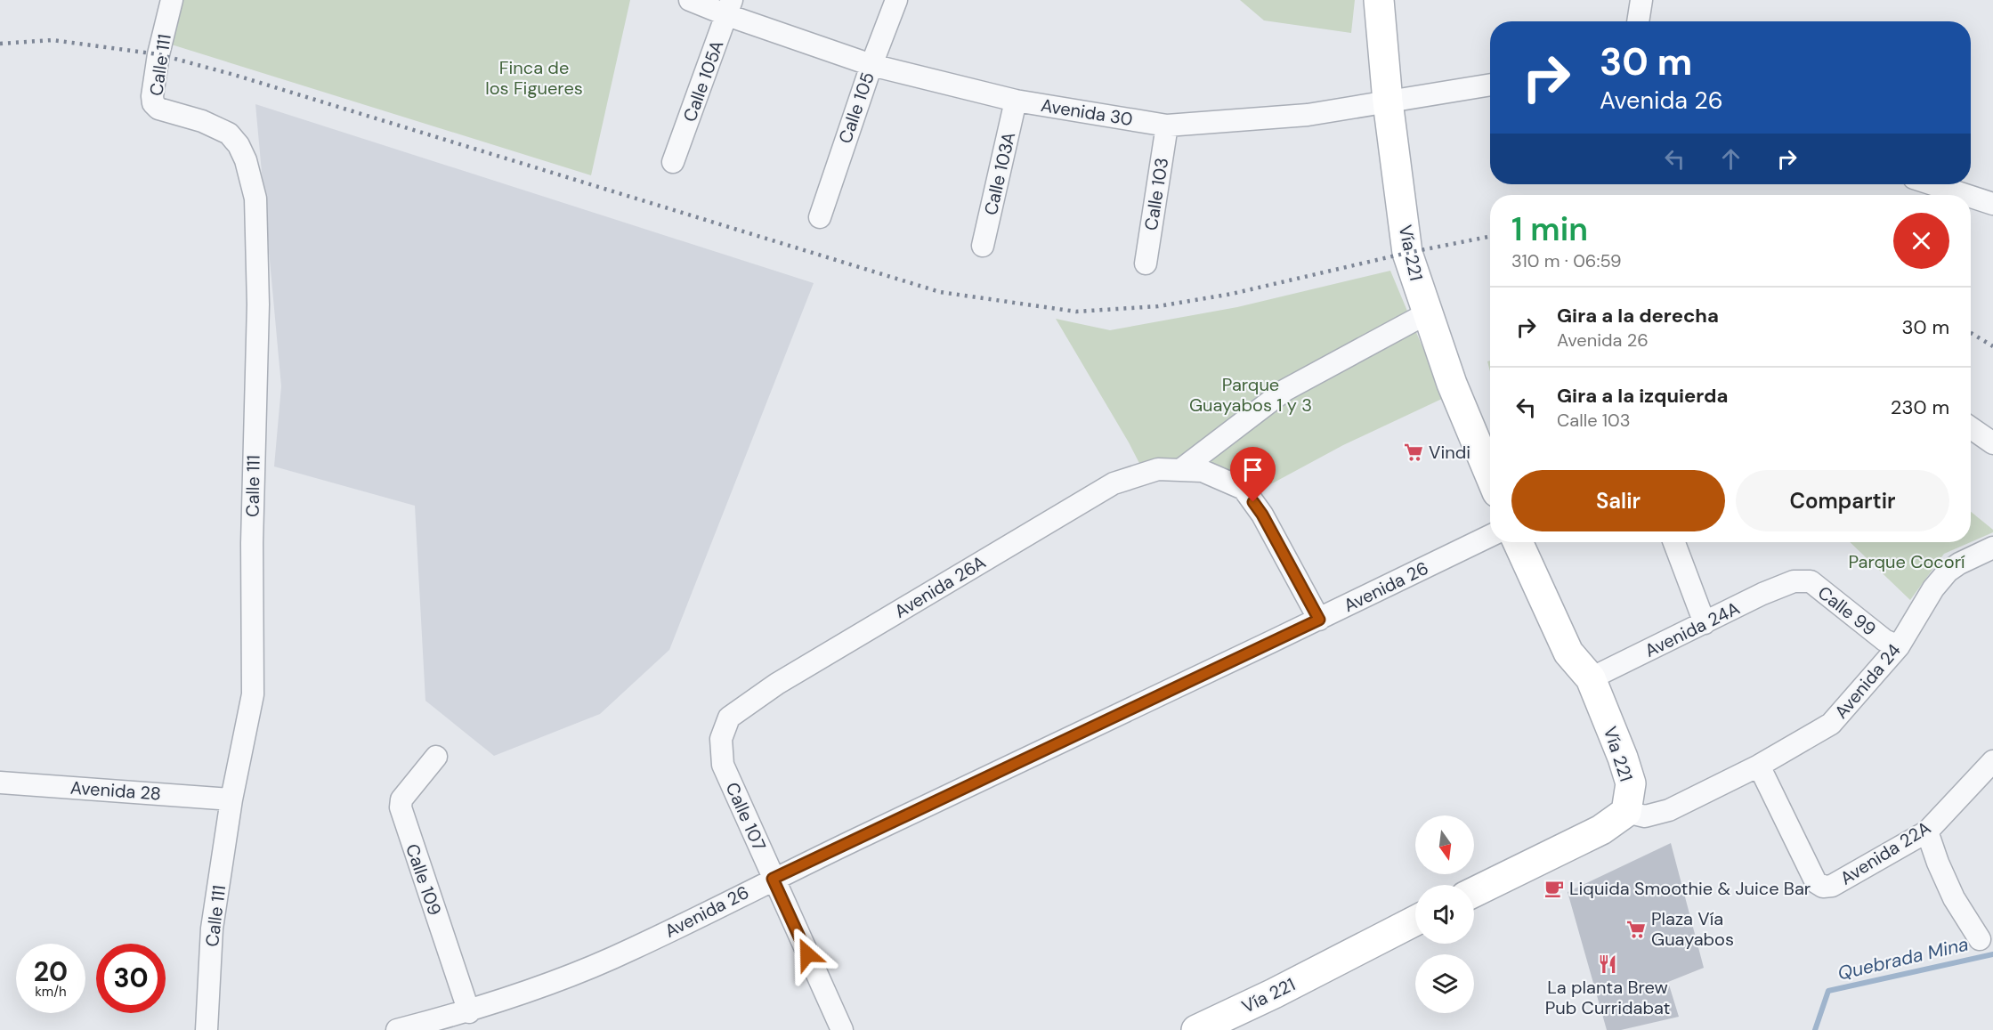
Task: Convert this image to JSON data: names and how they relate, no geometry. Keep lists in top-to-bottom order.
{
  "streets": {
    "main road": ["Vía 221"],
    "street": [
      "Calle 111",
      "Calle 105A",
      "Calle 105",
      "Avenida 30",
      "Calle 103A",
      "Calle 103",
      "Avenida 26A",
      "Avenida 26",
      "Calle 99",
      "Avenida 24A",
      "Avenida 24",
      "Avenida 28",
      "Calle 107",
      "Avenida 22A",
      "Calle 109"
    ]
  },
  "crossings": [
    ["Calle 111", "Avenida 28"],
    ["Calle 105A", "Avenida 30"],
    ["Calle 105", "Avenida 30"],
    ["Avenida 30", "Calle 103A"],
    ["Avenida 30", "Calle 103"],
    ["Avenida 30", "Vía 221"],
    ["Vía 221", "Avenida 24A"],
    ["Vía 221", "Avenida 24"],
    ["Avenida 26A", "Calle 107"],
    ["Avenida 26", "Calle 107"],
    ["Avenida 26", "Calle 109"],
    ["Calle 99", "Avenida 24A"],
    ["Calle 99", "Avenida 24"],
    ["Avenida 24", "Avenida 22A"]
  ],
  "water": ["Quebrada Mina"],
  "parks": ["Finca de los Figueres", "Parque Guayabos 1 y 3", "Parque Cocorí"],
  "places": {
    "supermarket": ["Vindi", "Plaza Vía Guayabos"],
    "cafe": ["Liquida Smoothie & Juice Bar"],
    "restaurant": ["La planta Brew Pub Curridabat"]
  },
  "north": "bottom",
  "page": {
    "turn": ["30 m", "Avenida 26"],
    "heading": ["1 min", "310 m · 06:59"],
    "list": [
      {
        "name": "Gira a la derecha",
        "note": "Avenida 26",
        "value": "30 m"
      },
      {
        "name": "Gira a la izquierda",
        "note": "Calle 103",
        "value": "230 m"
      }
    ],
    "buttons": ["Salir", "Compartir"],
    "speed": "20 km/h",
    "limit": "30"
  }
}
